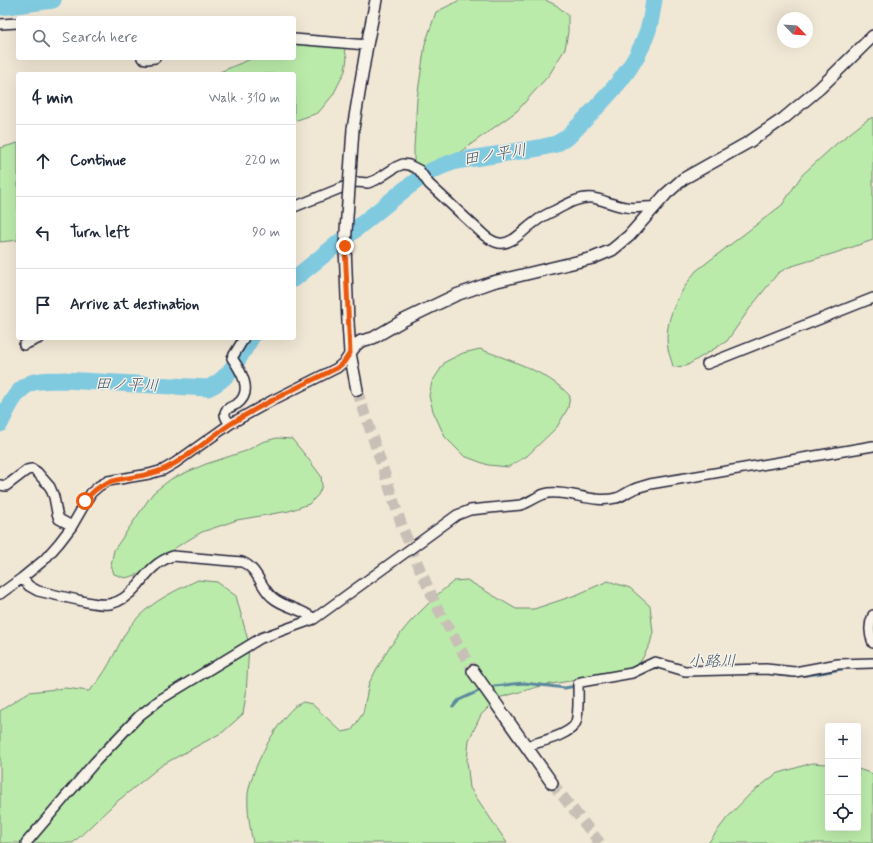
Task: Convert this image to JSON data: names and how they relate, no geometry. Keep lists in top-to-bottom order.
{
  "water": ["田ノ平川", "小路川"],
  "north": "bottom right",
  "page": {
    "search": "Search here",
    "heading": ["4 min", "Walk · 310 m"],
    "list": [
      ["Continue", "220 m"],
      ["Turn left", "90 m"],
      "Arrive at destination"
    ],
    "map_buttons": ["+", "−"]
  }
}
